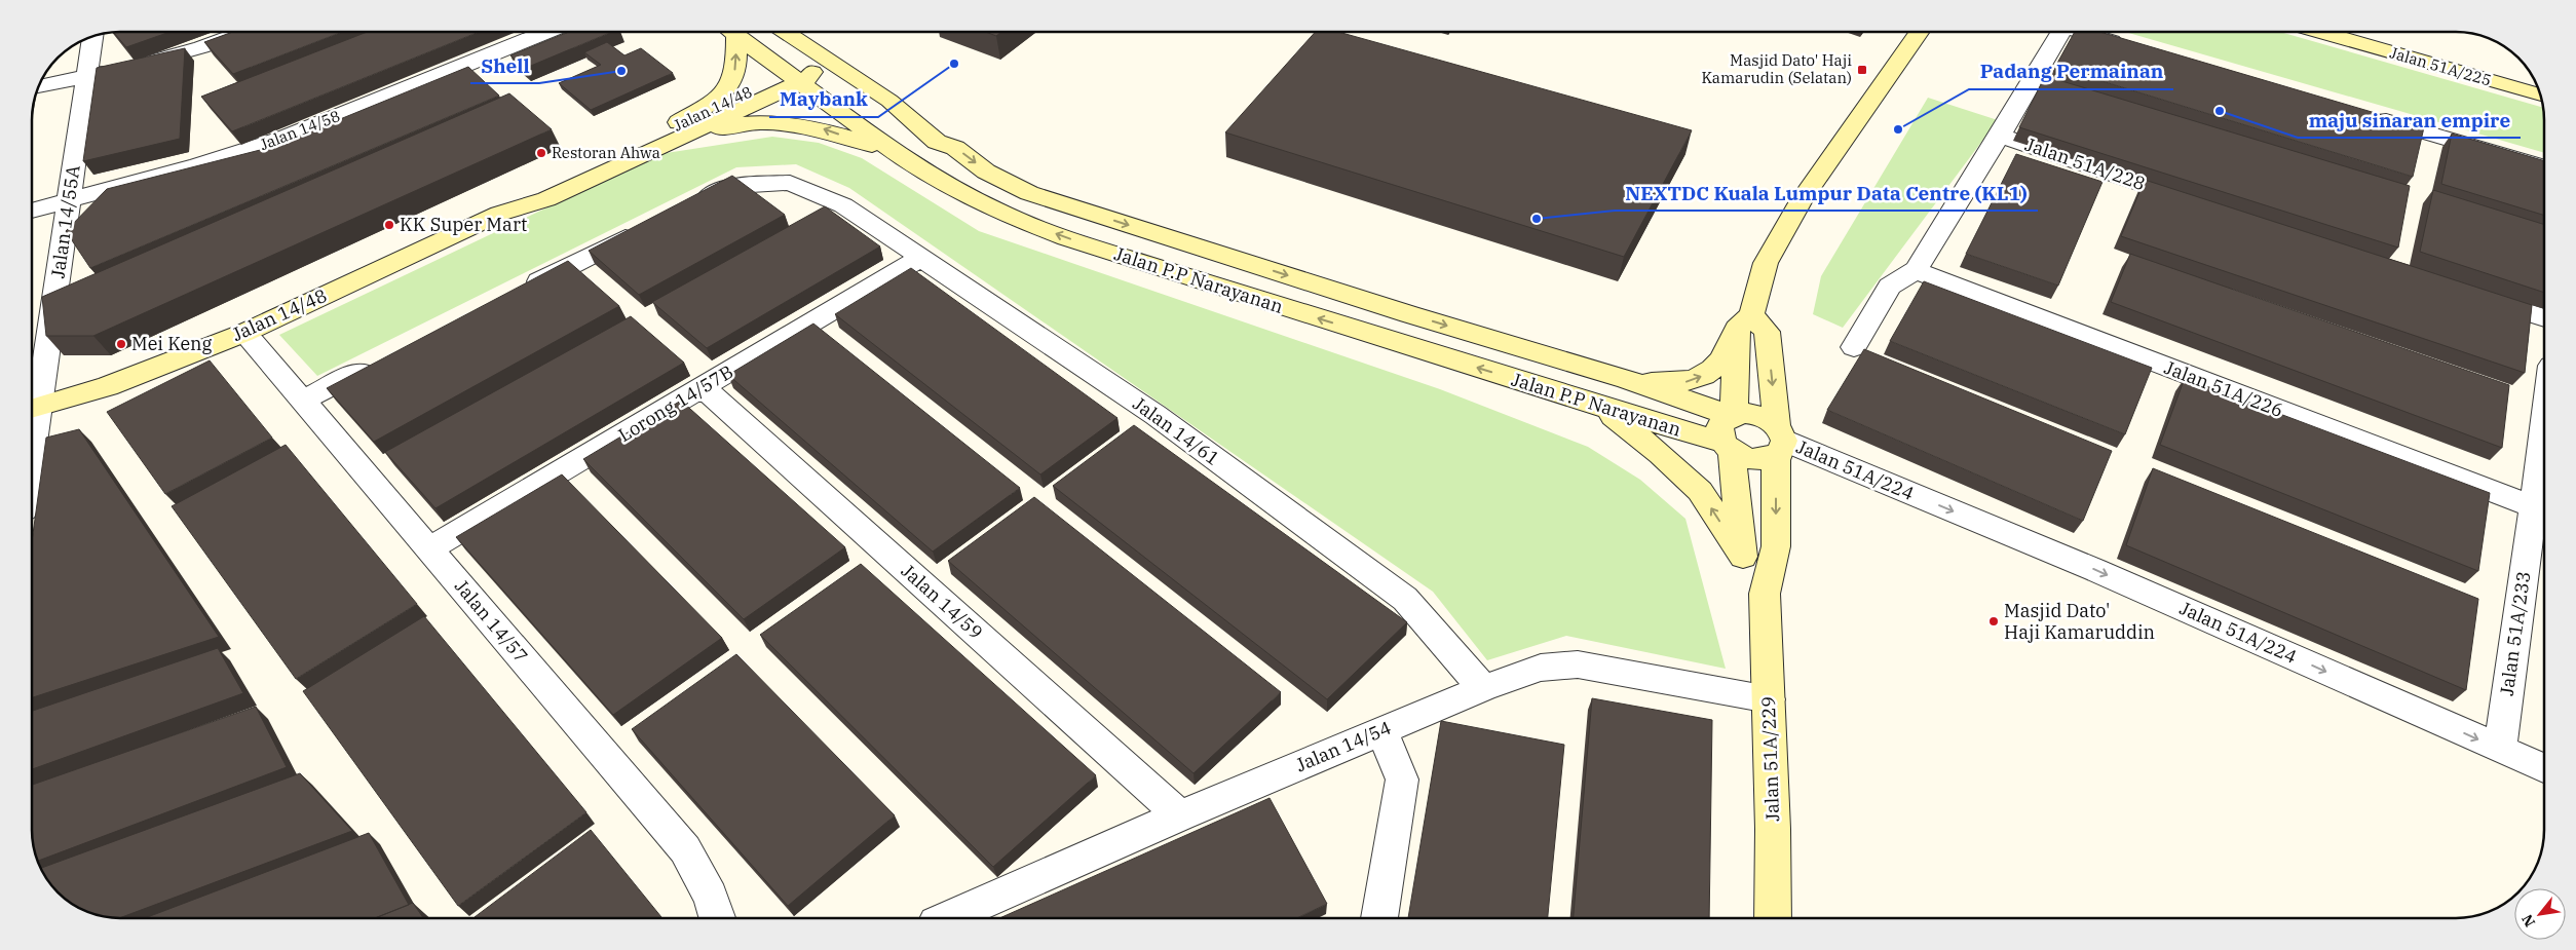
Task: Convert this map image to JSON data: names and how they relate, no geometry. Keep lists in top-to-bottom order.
{
  "streets": {
    "main road": [
      "Jalan 51A/225",
      "Jalan 14/48",
      "Jalan P.P Narayanan",
      "Jalan 51A/229"
    ],
    "street": [
      "Jalan 14/58",
      "Jalan 51A/228",
      "Jalan 14/55A",
      "Jalan 51A/226",
      "Lorong 14/57B",
      "Jalan 14/61",
      "Jalan 51A/224",
      "Jalan 14/59",
      "Jalan 14/57",
      "Jalan 51A/233",
      "Jalan 14/54"
    ]
  },
  "crossings": [
    ["Jalan 14/48", "Jalan P.P Narayanan"],
    ["Jalan 14/48", "Jalan 14/57"],
    ["Jalan 14/58", "Jalan 14/55A"],
    ["Jalan P.P Narayanan", "Jalan 51A/224"],
    ["Jalan P.P Narayanan", "Jalan 51A/229"],
    ["Jalan 51A/226", "Jalan 51A/233"],
    ["Lorong 14/57B", "Jalan 14/61"],
    ["Lorong 14/57B", "Jalan 14/59"],
    ["Lorong 14/57B", "Jalan 14/57"],
    ["Jalan 14/61", "Jalan 14/54"],
    ["Jalan 51A/224", "Jalan 51A/233"],
    ["Jalan 51A/224", "Jalan 51A/229"],
    ["Jalan 14/59", "Jalan 14/54"],
    ["Jalan 14/54", "Jalan 51A/229"]
  ],
  "one_way": ["Jalan 51A/224"],
  "places": {
    "other": [
      "Maybank",
      "Shell",
      "maju sinaran empire",
      "Padang Permainan",
      "Restoran Ahwa",
      "NEXTDC Kuala Lumpur Data Centre (KL1)",
      "KK Super Mart",
      "Mei Keng",
      "Masjid Dato' Haji Kamaruddin"
    ],
    "transit": ["Masjid Dato' Haji Kamarudin (Selatan)"]
  },
  "north": "bottom left"
}
